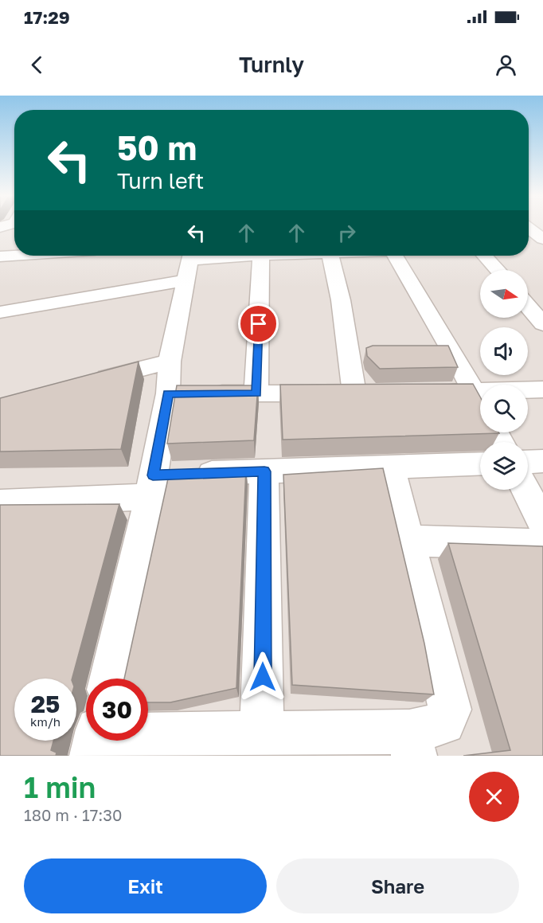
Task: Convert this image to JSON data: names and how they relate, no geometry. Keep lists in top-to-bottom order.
{
  "north": "right",
  "page": {
    "status": "17:29",
    "header": "Turnly",
    "turn": ["50 m", "Turn left"],
    "speed": "25 km/h",
    "limit": "30",
    "heading": ["1 min", "180 m · 17:30"],
    "buttons": ["Exit", "Share"]
  }
}
